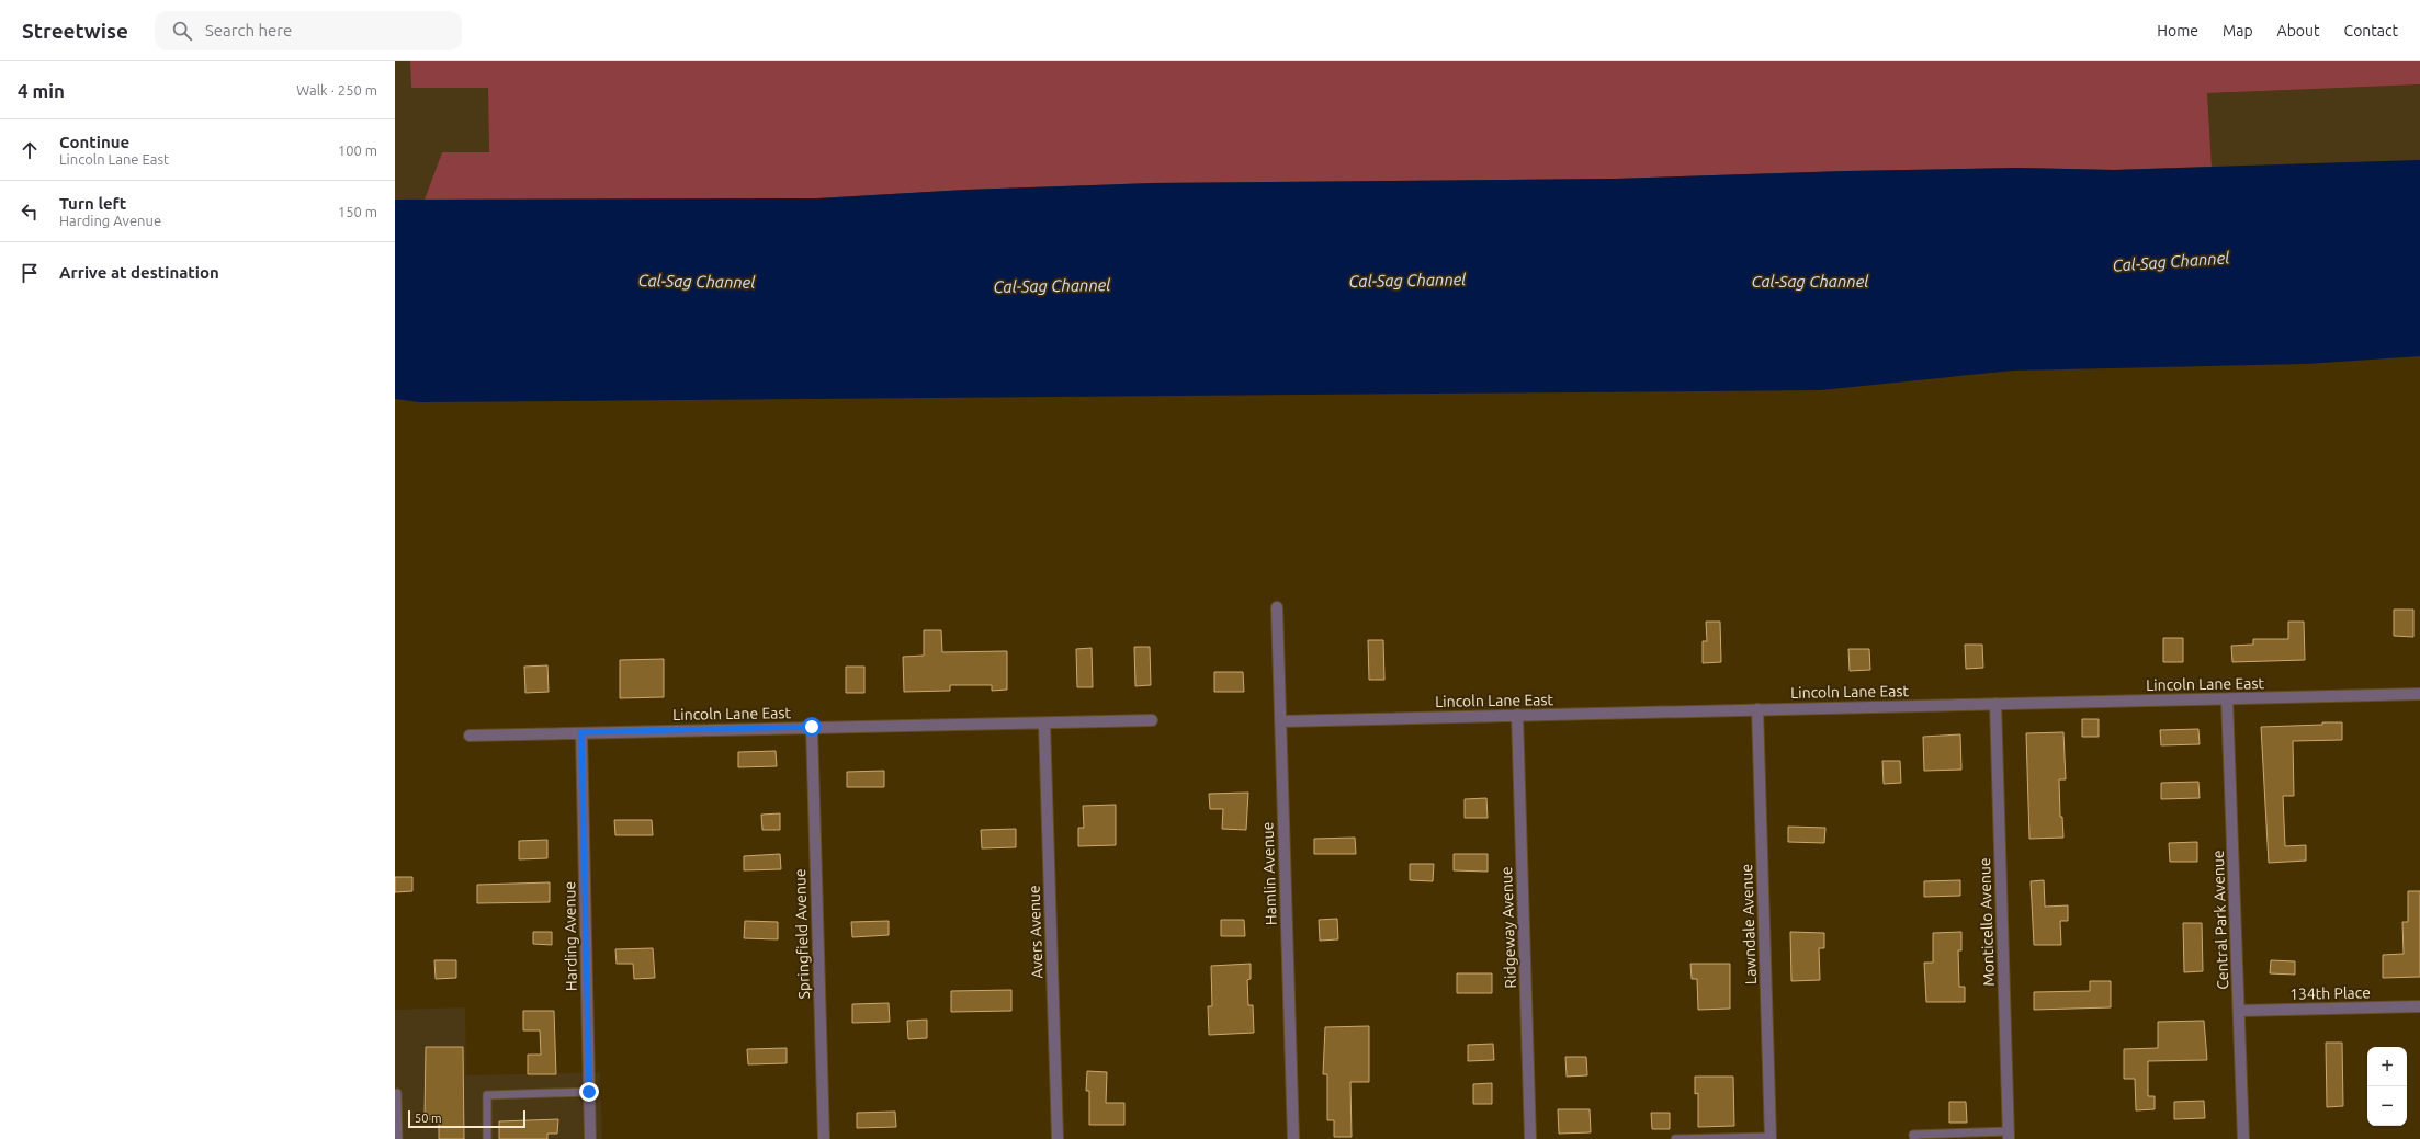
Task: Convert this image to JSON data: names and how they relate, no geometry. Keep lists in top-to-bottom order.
{
  "streets": {
    "street": [
      "Lincoln Lane East",
      "Hamlin Avenue",
      "Central Park Avenue",
      "Monticello Avenue",
      "Lawndale Avenue",
      "Ridgeway Avenue",
      "Avers Avenue",
      "Springfield Avenue",
      "Harding Avenue",
      "134th Place"
    ]
  },
  "crossings": [
    ["Lincoln Lane East", "Hamlin Avenue"],
    ["Lincoln Lane East", "Central Park Avenue"],
    ["Lincoln Lane East", "Monticello Avenue"],
    ["Lincoln Lane East", "Lawndale Avenue"],
    ["Lincoln Lane East", "Ridgeway Avenue"],
    ["Lincoln Lane East", "Avers Avenue"],
    ["Lincoln Lane East", "Springfield Avenue"],
    ["Lincoln Lane East", "Harding Avenue"],
    ["Central Park Avenue", "134th Place"]
  ],
  "water": ["Cal-Sag Channel"],
  "scale_bar": "50 m",
  "page": {
    "header": "Streetwise",
    "search": "Search here",
    "nav": [
      "Home",
      "Map",
      "About",
      "Contact"
    ],
    "heading": ["4 min", "Walk · 250 m"],
    "list": [
      ["Continue", "Lincoln Lane East", "100 m"],
      ["Turn left", "Harding Avenue", "150 m"],
      "Arrive at destination"
    ],
    "map_buttons": ["+", "−"],
    "scale": "50 m"
  }
}
